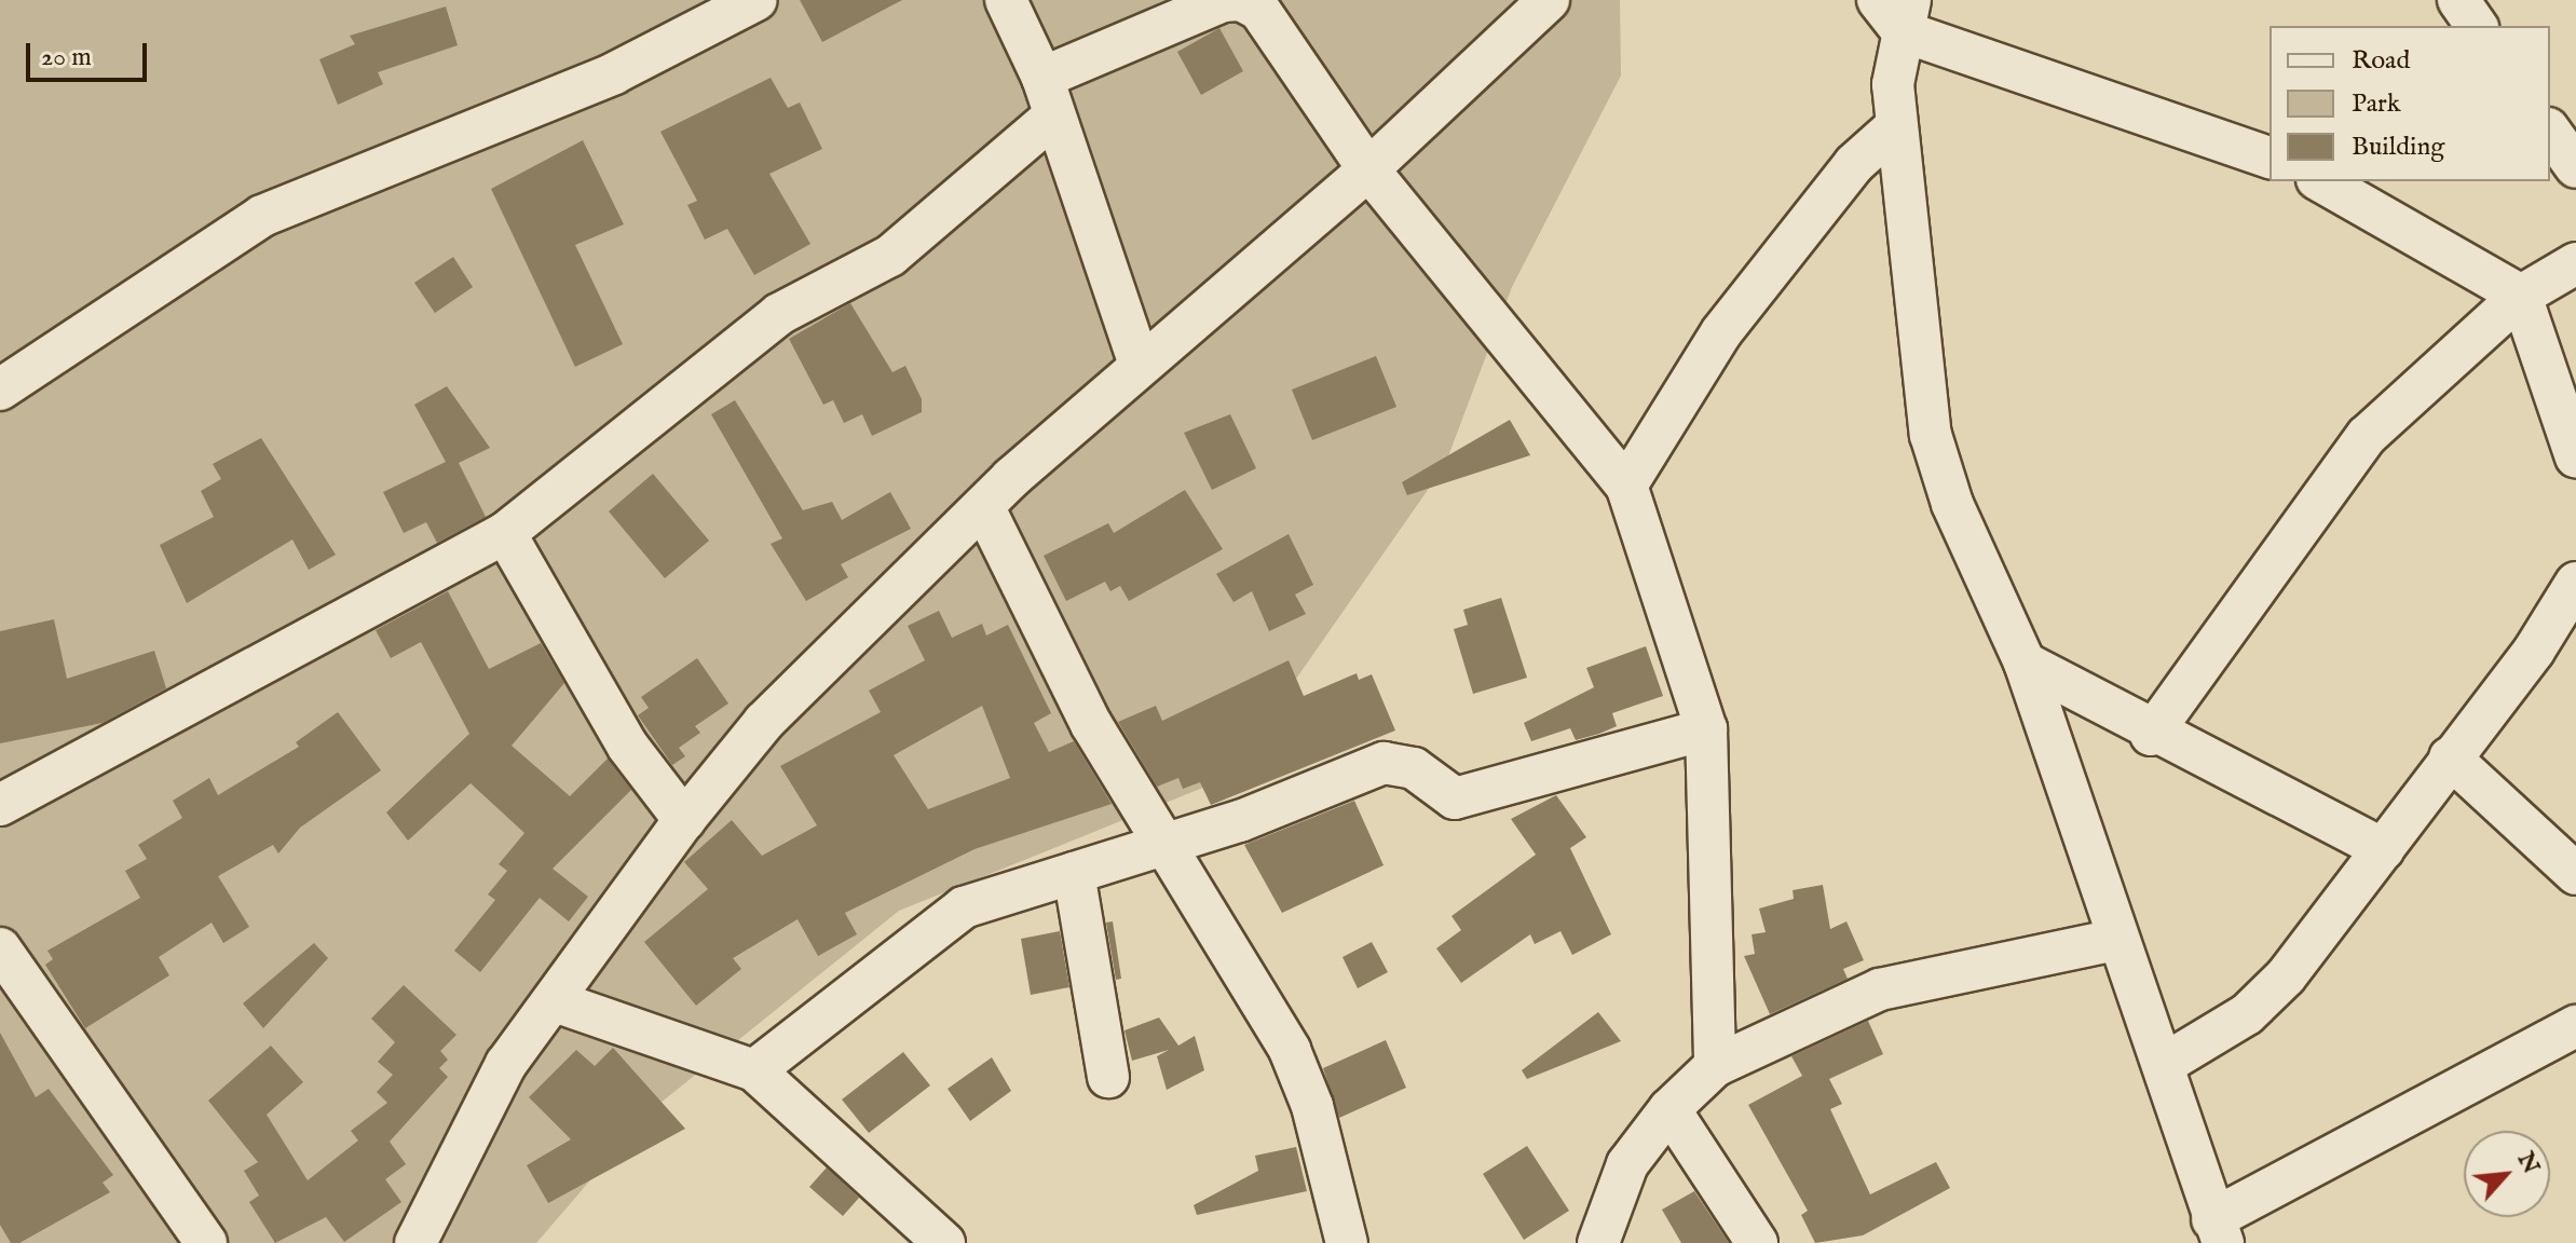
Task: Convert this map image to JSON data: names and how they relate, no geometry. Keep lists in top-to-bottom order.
{
  "legend": ["Road", "Park", "Building"],
  "scale_bar": "20 m",
  "north": "top right"
}
